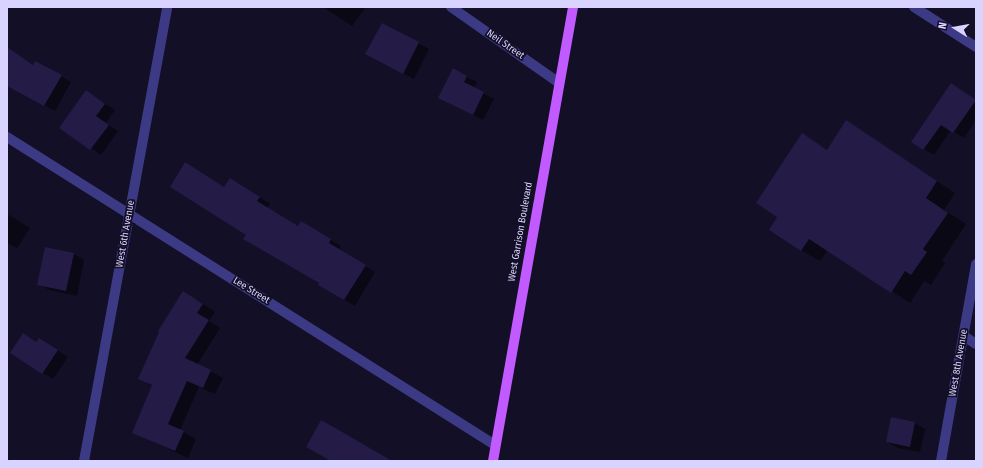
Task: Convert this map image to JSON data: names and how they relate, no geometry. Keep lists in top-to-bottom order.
{
  "streets": {
    "main road": ["West Garrison Boulevard"],
    "street": [
      "Neil Street",
      "West 6th Avenue",
      "Lee Street",
      "West 8th Avenue"
    ]
  },
  "crossings": [
    ["Neil Street", "West Garrison Boulevard"],
    ["West Garrison Boulevard", "Lee Street"],
    ["West 6th Avenue", "Lee Street"]
  ],
  "north": "left"
}
